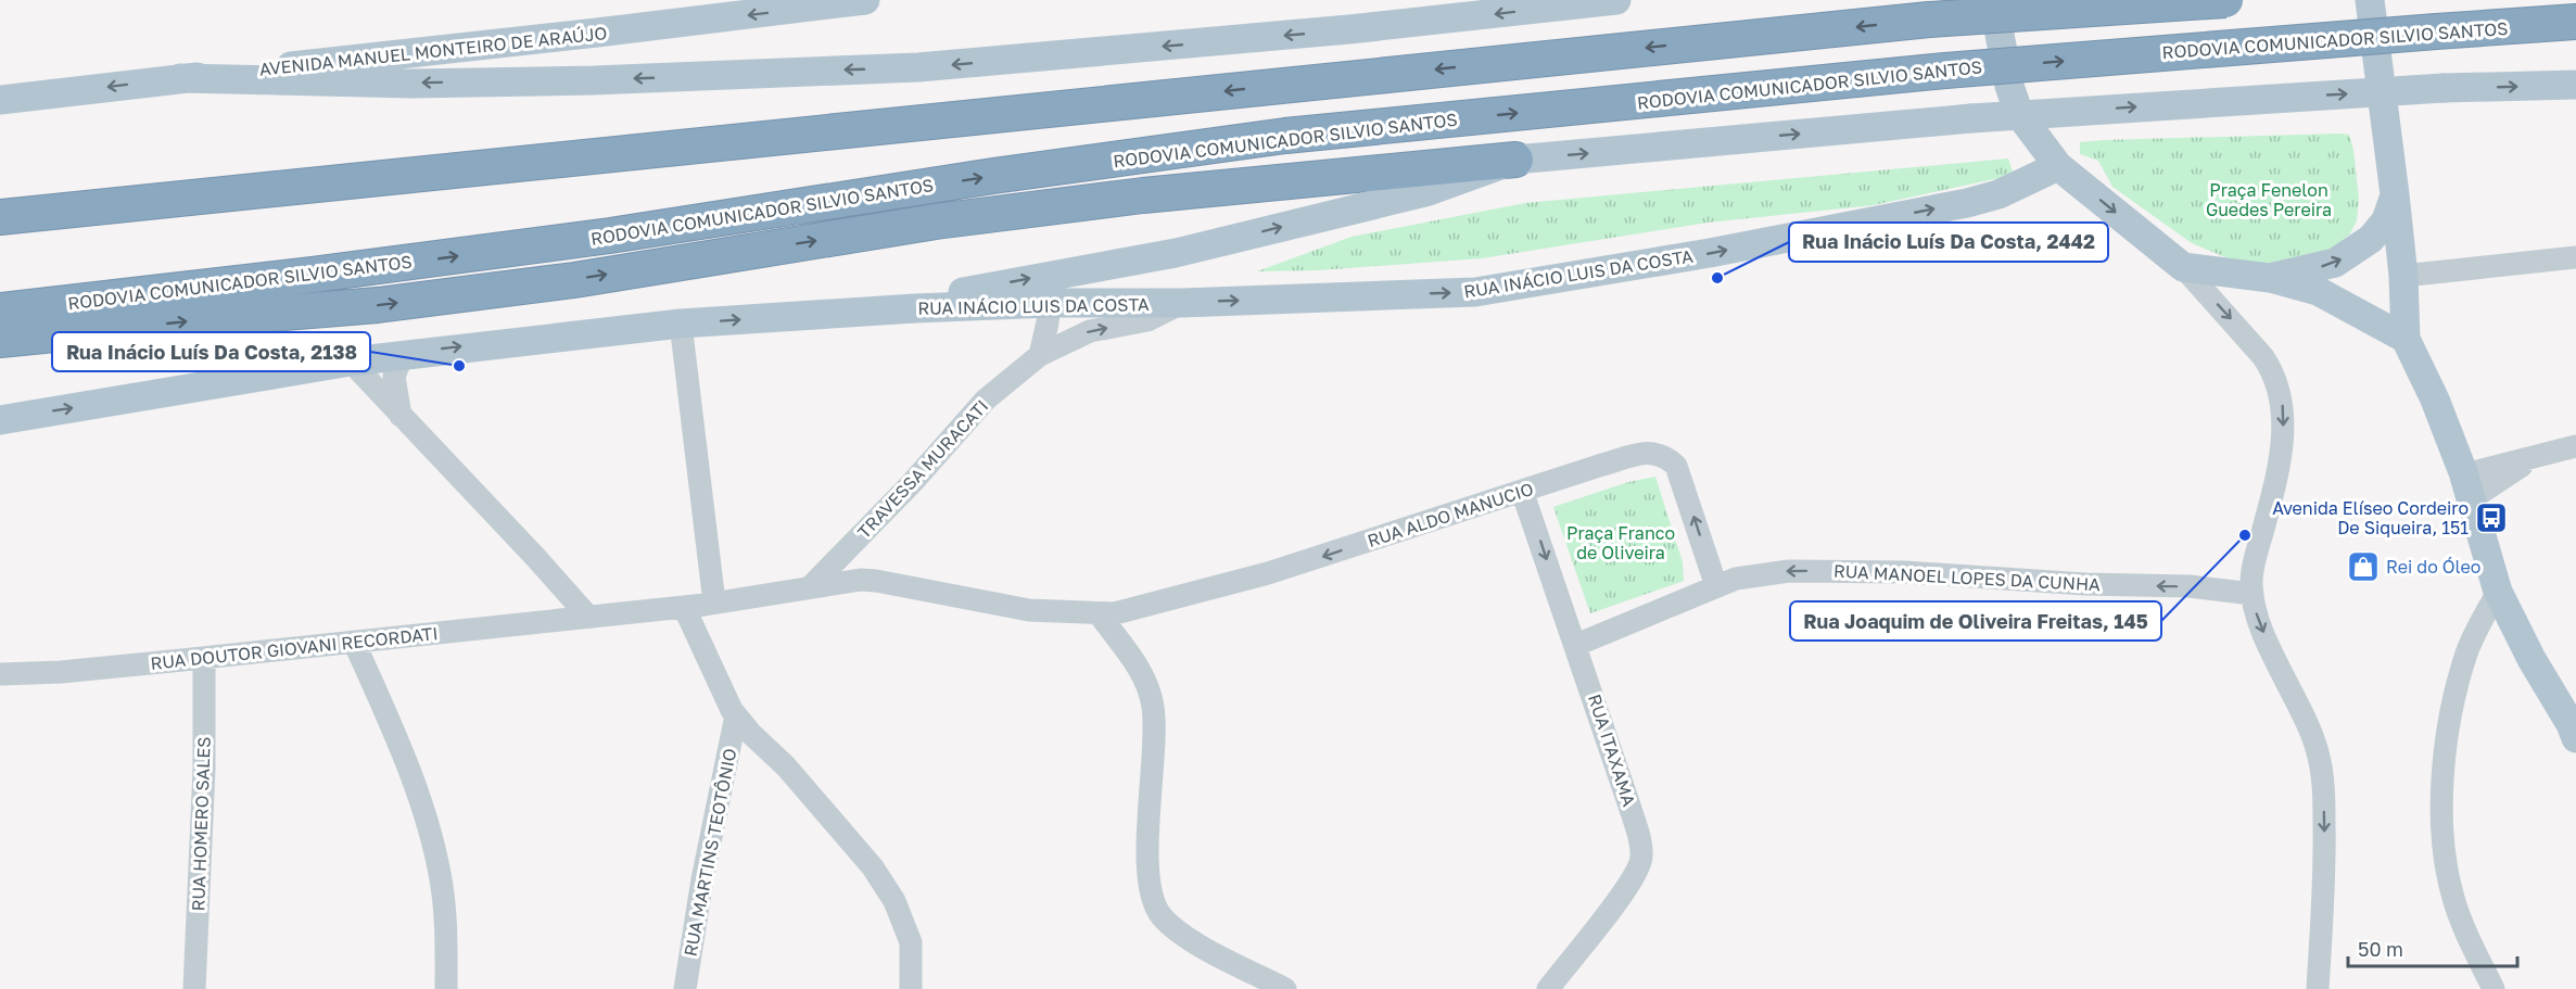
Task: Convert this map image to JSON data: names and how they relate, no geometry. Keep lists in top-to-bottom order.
{
  "streets": {
    "highway": ["RODOVIA COMUNICADOR SILVIO SANTOS"],
    "main road": ["AVENIDA MANUEL MONTEIRO DE ARAÚJO", "RUA INÁCIO LUIS DA COSTA"],
    "street": [
      "TRAVESSA MURACATI",
      "RUA ALDO MANUCIO",
      "RUA MANOEL LOPES DA CUNHA",
      "RUA DOUTOR GIOVANI RECORDATI",
      "RUA ITAXAMA",
      "RUA HOMERO SALES",
      "RUA MARTINS TEOTÔNIO"
    ]
  },
  "crossings": [
    ["RUA INÁCIO LUIS DA COSTA", "TRAVESSA MURACATI"],
    ["TRAVESSA MURACATI", "RUA ALDO MANUCIO"],
    ["TRAVESSA MURACATI", "RUA DOUTOR GIOVANI RECORDATI"],
    ["RUA ALDO MANUCIO", "RUA MANOEL LOPES DA CUNHA"],
    ["RUA ALDO MANUCIO", "RUA DOUTOR GIOVANI RECORDATI"],
    ["RUA ALDO MANUCIO", "RUA ITAXAMA"],
    ["RUA MANOEL LOPES DA CUNHA", "RUA ITAXAMA"],
    ["RUA DOUTOR GIOVANI RECORDATI", "RUA HOMERO SALES"]
  ],
  "one_way": ["RUA ALDO MANUCIO", "RUA MANOEL LOPES DA CUNHA"],
  "parks": ["Praça Fenelon Guedes Pereira", "Praça Franco de Oliveira"],
  "places": {
    "other": ["Rua Inácio Luís Da Costa, 2442", "Rua Inácio Luís Da Costa, 2138", "Rua Joaquim de Oliveira Freitas, 145"],
    "bus stop": ["Avenida Elíseo Cordeiro De Siqueira, 151"],
    "shop": ["Rei do Óleo"]
  },
  "scale_bar": "50 m"
}
